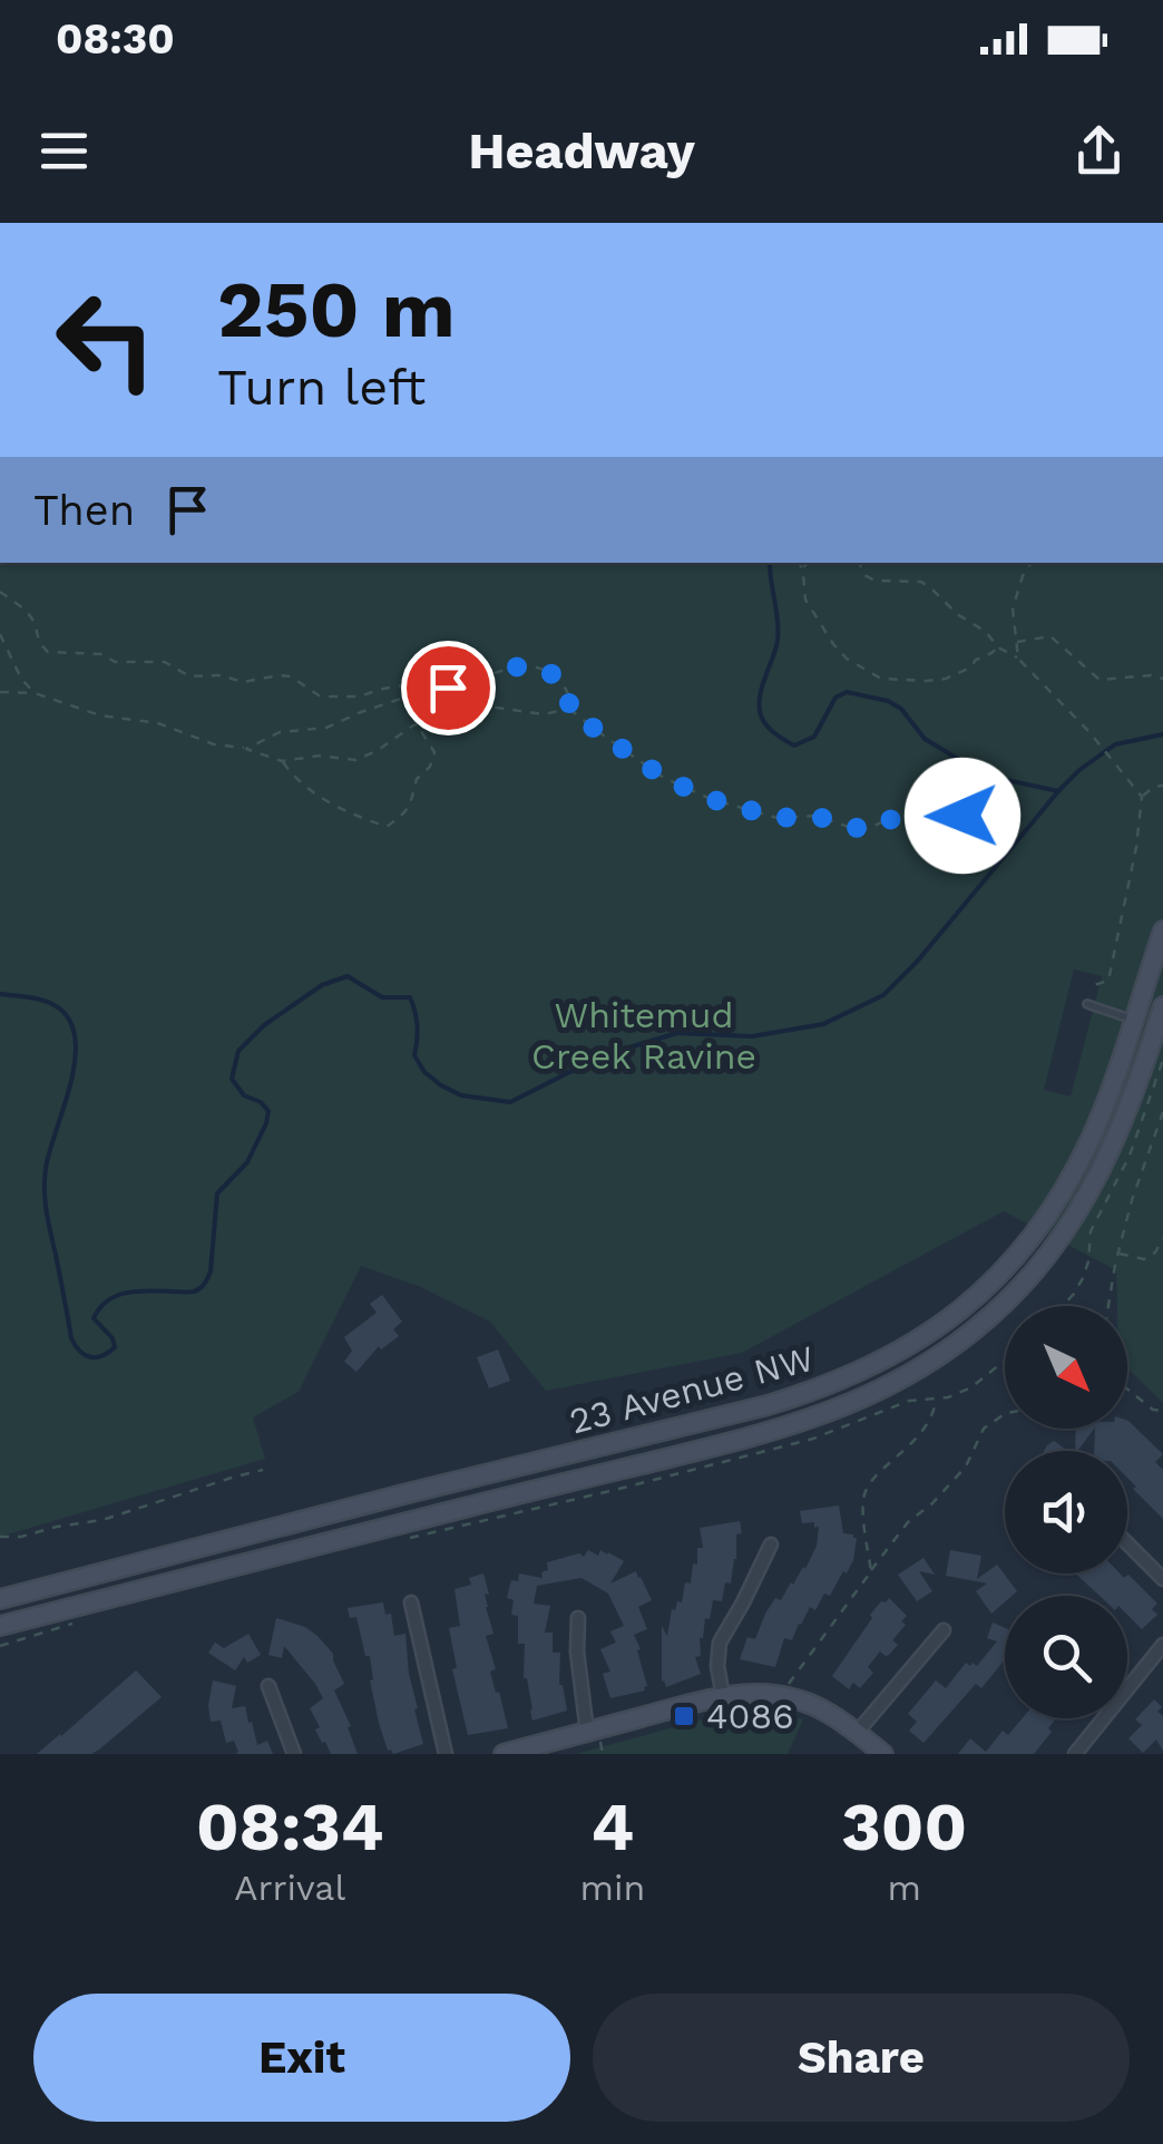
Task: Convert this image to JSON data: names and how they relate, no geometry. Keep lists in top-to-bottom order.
{
  "streets": {
    "main road": ["23 Avenue NW"]
  },
  "parks": ["Whitemud Creek Ravine"],
  "places": {
    "transit": ["4086"]
  },
  "north": "bottom right",
  "page": {
    "status": "08:30",
    "header": "Headway",
    "turn": ["250 m", "Turn left"],
    "then": "Then",
    "eta": [
      "08:34",
      "Arrival",
      "4",
      "min",
      "300",
      "m"
    ],
    "buttons": ["Exit", "Share"]
  }
}
